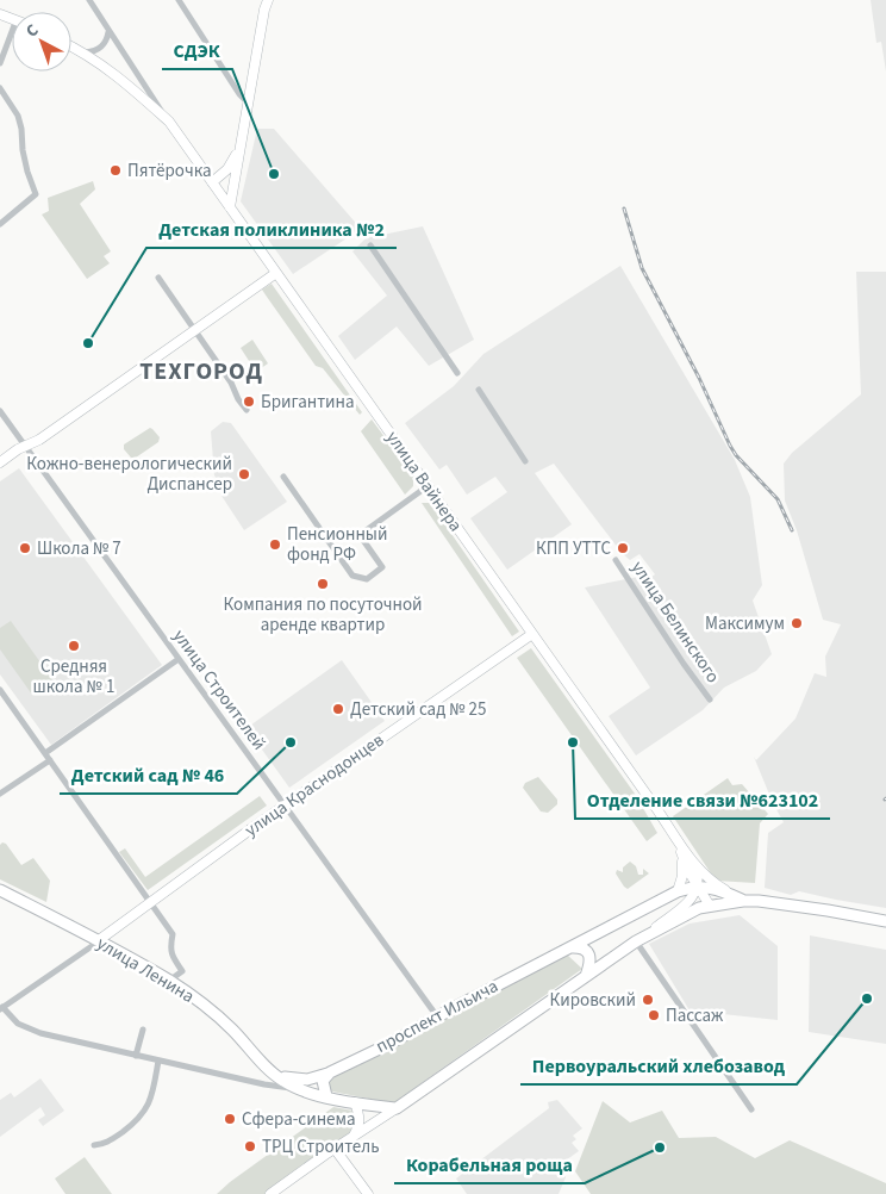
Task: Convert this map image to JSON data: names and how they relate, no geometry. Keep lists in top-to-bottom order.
{
  "streets": {
    "main road": [
      "улица Вайнера",
      "улица Краснодонцев",
      "улица Ленина",
      "проспект Ильича"
    ],
    "street": ["улица Белинского", "улица Строителей"]
  },
  "crossings": [
    ["улица Вайнера", "улица Краснодонцев"],
    ["улица Вайнера", "проспект Ильича"],
    ["улица Строителей", "улица Краснодонцев"],
    ["улица Строителей", "проспект Ильича"],
    ["улица Краснодонцев", "улица Ленина"]
  ],
  "districts": ["ТЕХГОРОД"],
  "places": [
    "Пятёрочка",
    "СДЭК",
    "Детская поликлиника №2",
    "Бригантина",
    "Кожно-венерологический Диспансер",
    "Пенсионный фонд РФ",
    "Школа № 7",
    "КПП УТТС",
    "Компания по посуточной аренде квартир",
    "Максимум",
    "Средняя школа № 1",
    "Детский сад № 25",
    "Детский сад № 46",
    "Отделение связи №623102",
    "Первоуральский хлебозавод",
    "Кировский",
    "Пассаж",
    "Сфера-синема",
    "ТРЦ Строитель",
    "Корабельная роща"
  ],
  "north": "top left"
}
